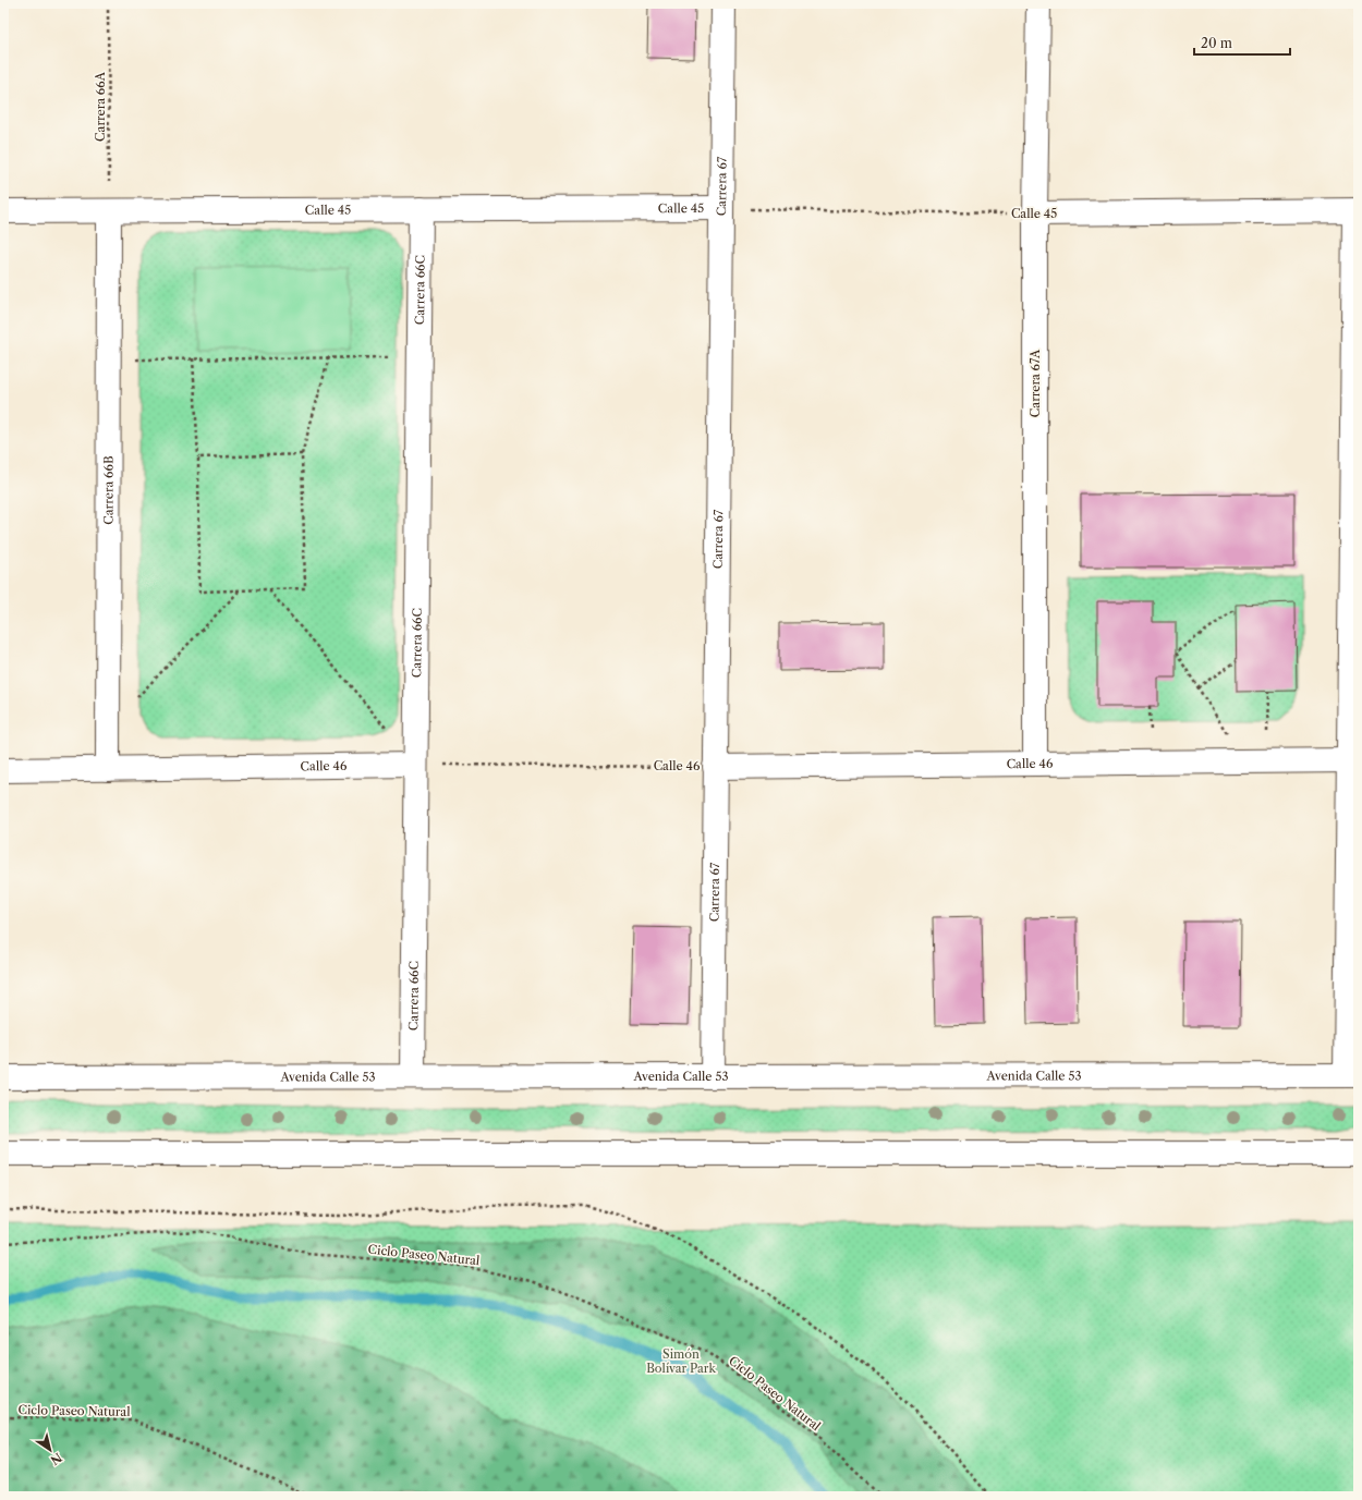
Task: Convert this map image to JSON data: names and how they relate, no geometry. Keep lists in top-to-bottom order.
{
  "streets": {
    "street": [
      "Carrera 67",
      "Calle 45",
      "Carrera 66C",
      "Carrera 67A",
      "Carrera 66B",
      "Calle 46",
      "Avenida Calle 53"
    ],
    "path": ["Carrera 66A", "Ciclo Paseo Natural"]
  },
  "crossings": [
    ["Carrera 66A", "Calle 45"],
    ["Carrera 66A", "Carrera 66B"],
    ["Carrera 67", "Calle 45"],
    ["Carrera 67", "Calle 46"],
    ["Carrera 67", "Avenida Calle 53"],
    ["Calle 45", "Carrera 66C"],
    ["Calle 45", "Carrera 67A"],
    ["Calle 45", "Carrera 66B"],
    ["Carrera 66C", "Calle 46"],
    ["Carrera 66C", "Avenida Calle 53"],
    ["Carrera 67A", "Calle 46"],
    ["Carrera 66B", "Calle 46"]
  ],
  "parks": ["Simón Bolívar Park"],
  "scale_bar": "20 m",
  "north": "bottom right"
}
